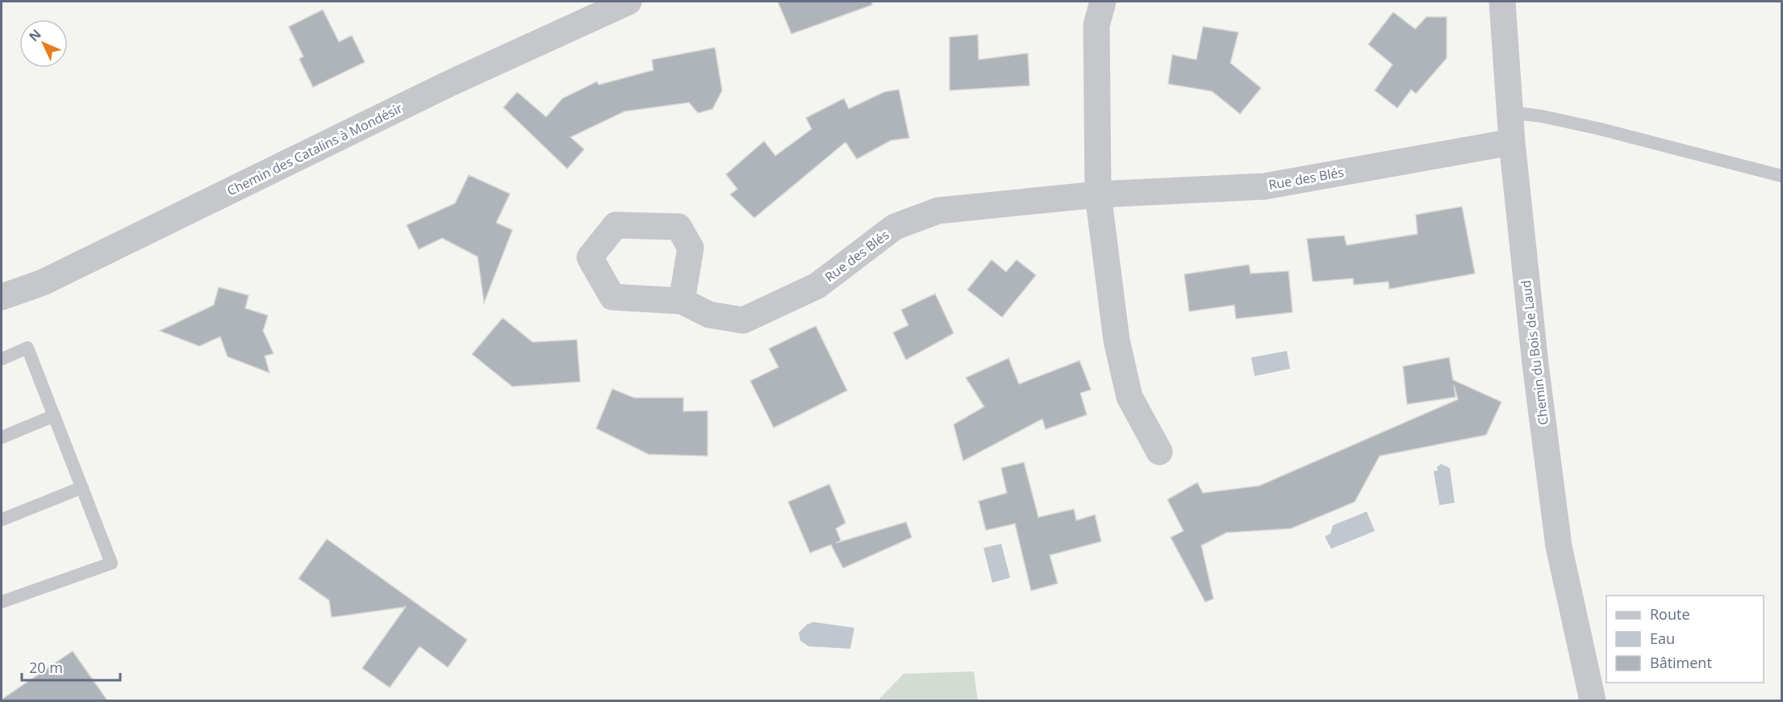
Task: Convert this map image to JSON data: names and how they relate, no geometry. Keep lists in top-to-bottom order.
{
  "streets": {
    "street": ["Chemin des Catalins à Mondésir", "Rue des Blés", "Chemin du Bois de Laud"]
  },
  "crossings": [
    ["Rue des Blés", "Chemin du Bois de Laud"]
  ],
  "legend": ["Route", "Eau", "Bâtiment"],
  "scale_bar": "20 m",
  "north": "top left"
}
